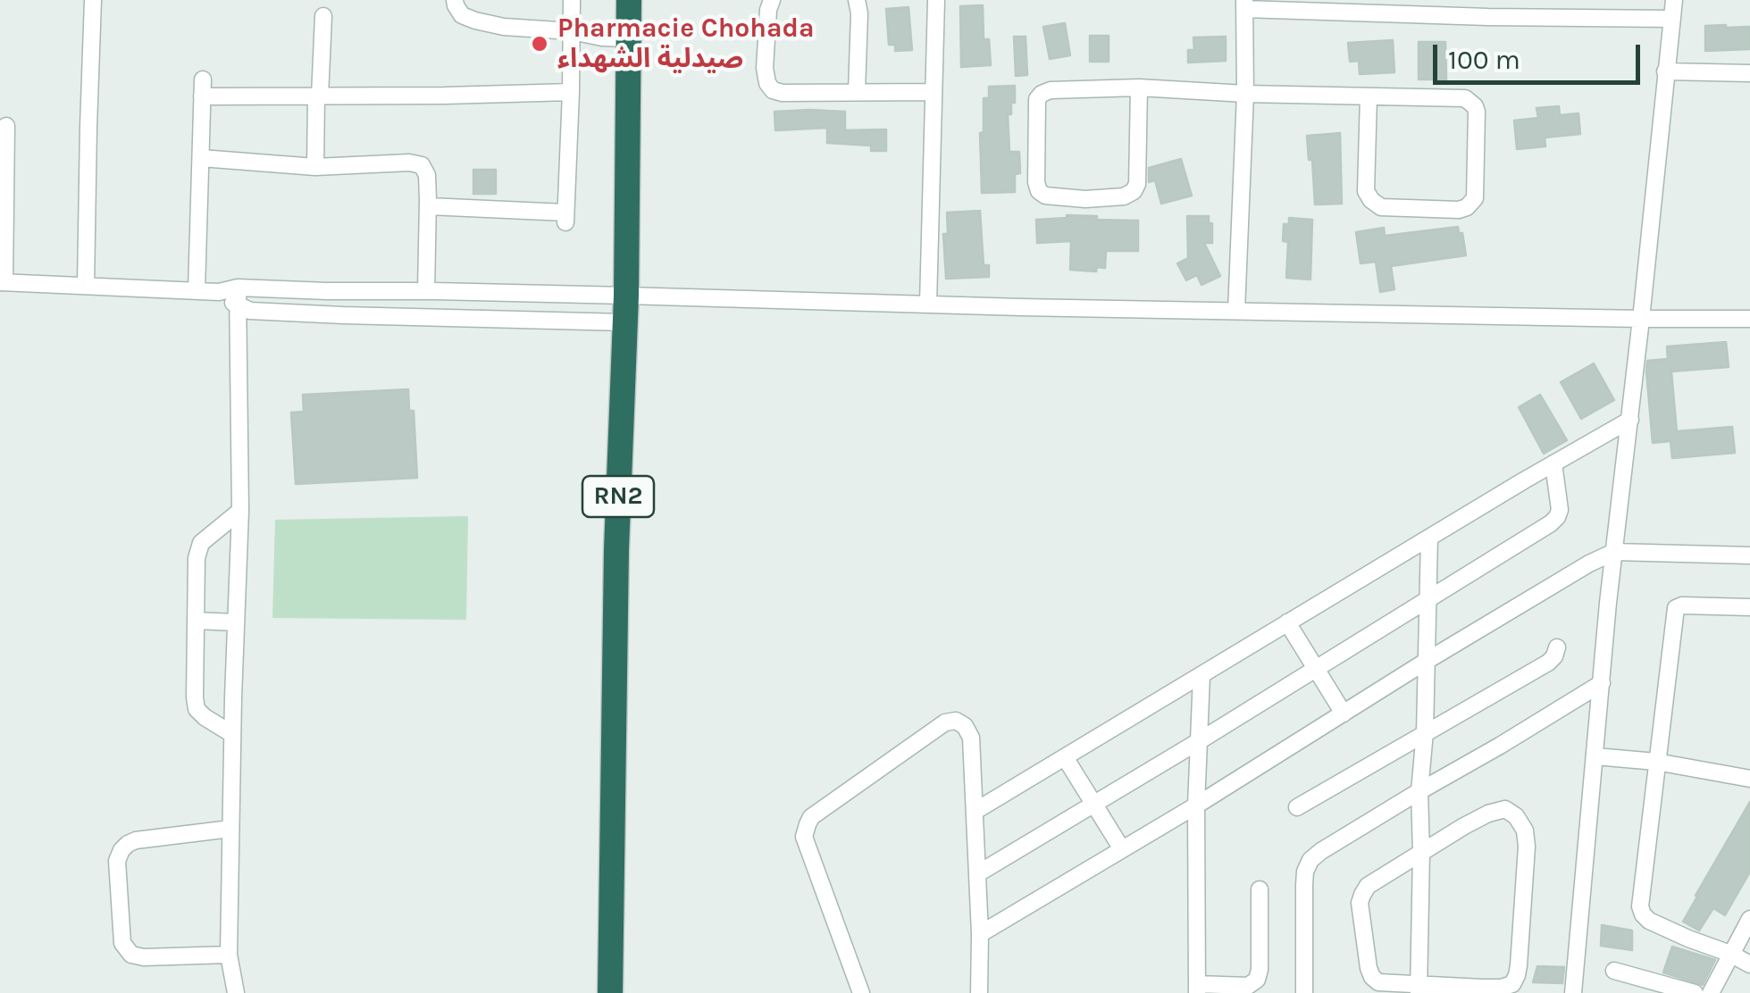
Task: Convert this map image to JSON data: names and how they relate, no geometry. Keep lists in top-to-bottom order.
{
  "streets": {
    "highway": ["RN2"]
  },
  "places": ["Pharmacie Chohada صيدلية الشهداء"],
  "scale_bar": "100 m"
}
